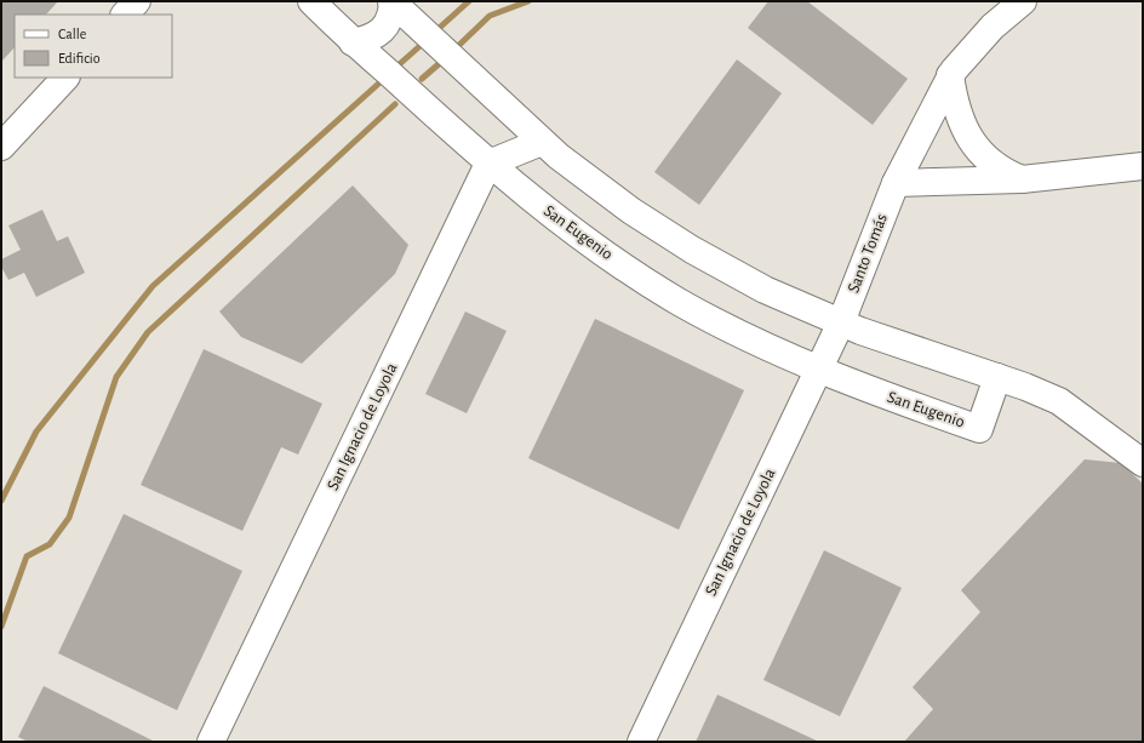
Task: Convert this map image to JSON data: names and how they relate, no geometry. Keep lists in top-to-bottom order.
{
  "streets": {
    "street": ["San Eugenio", "Santo Tomás", "San Ignacio de Loyola"]
  },
  "crossings": [
    ["San Eugenio", "San Ignacio de Loyola"],
    ["Santo Tomás", "San Ignacio de Loyola"]
  ],
  "legend": ["Calle", "Edificio"]
}
